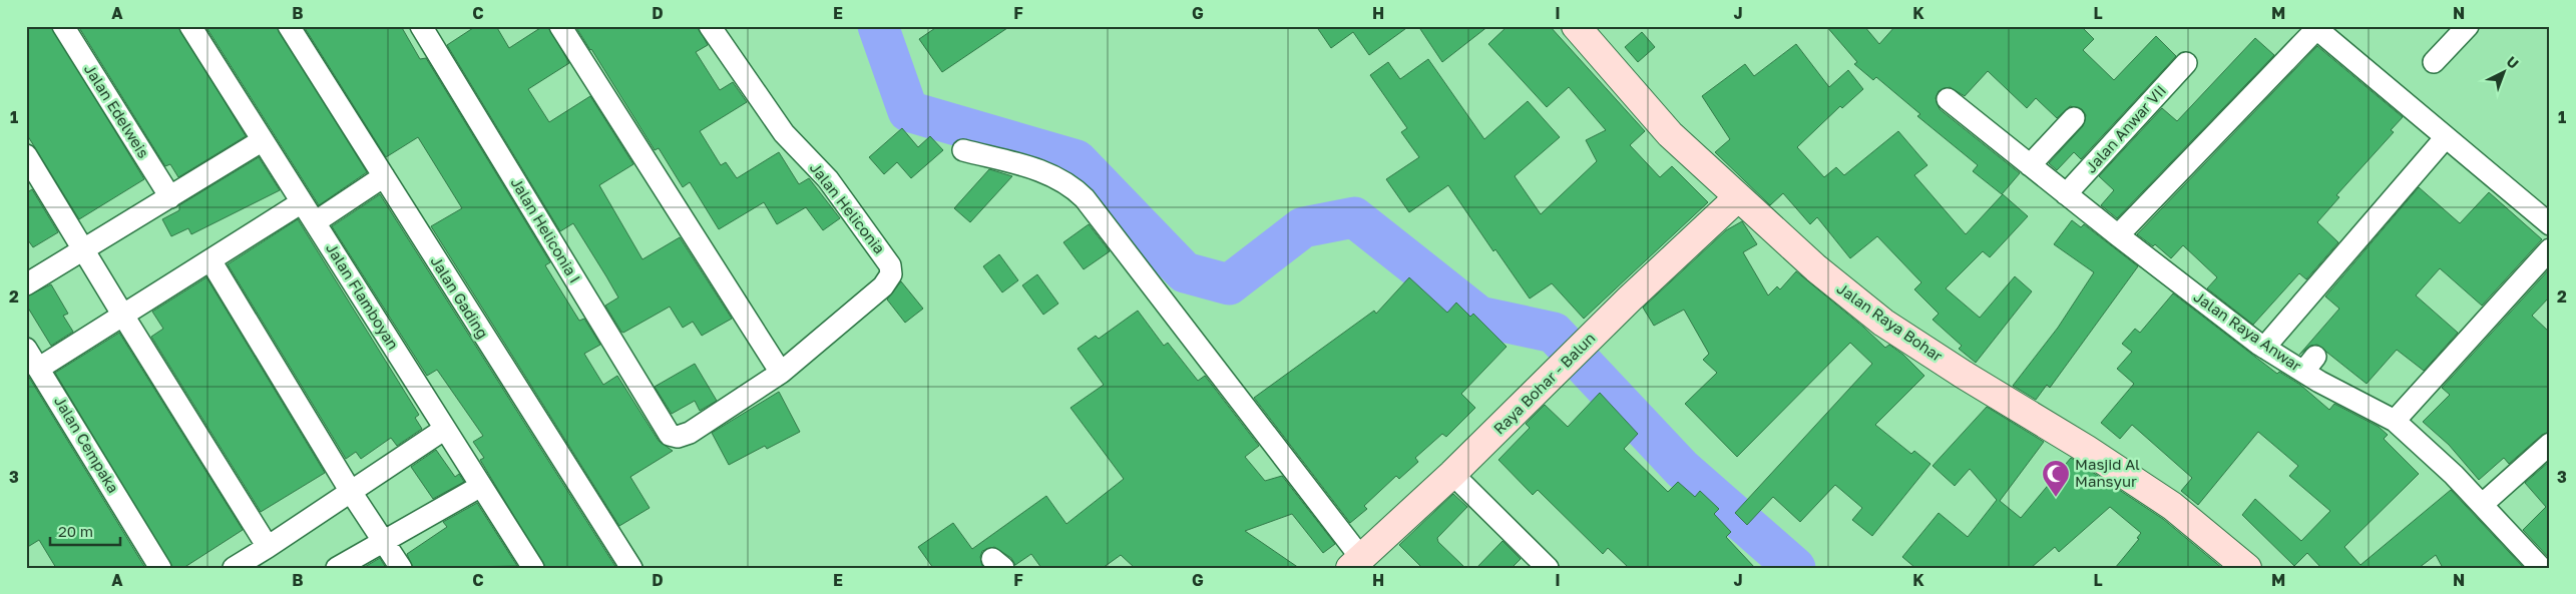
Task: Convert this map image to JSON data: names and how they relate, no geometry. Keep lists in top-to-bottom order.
{
  "streets": {
    "street": [
      "Jalan Edelweis",
      "Jalan Anwar VII",
      "Jalan Heliconia",
      "Jalan Heliconia I",
      "Jalan Flamboyan",
      "Jalan Gading",
      "Jalan Raya Bohar",
      "Jalan Raya Anwar",
      "Raya Bohar - Balun",
      "Jalan Cempaka"
    ]
  },
  "crossings": [
    ["Jalan Anwar VII", "Jalan Raya Anwar"],
    ["Jalan Heliconia", "Jalan Heliconia I"],
    ["Jalan Raya Bohar", "Raya Bohar - Balun"]
  ],
  "places": {
    "mosque": ["Masjid Al Mansyur"]
  },
  "scale_bar": "20 m",
  "north": "top right",
  "grid": {
    "columns": [
      "A",
      "B",
      "C",
      "D",
      "E",
      "F",
      "G",
      "H",
      "I",
      "J",
      "K",
      "L",
      "M",
      "N"
    ],
    "rows": ["1", "2", "3"]
  }
}
